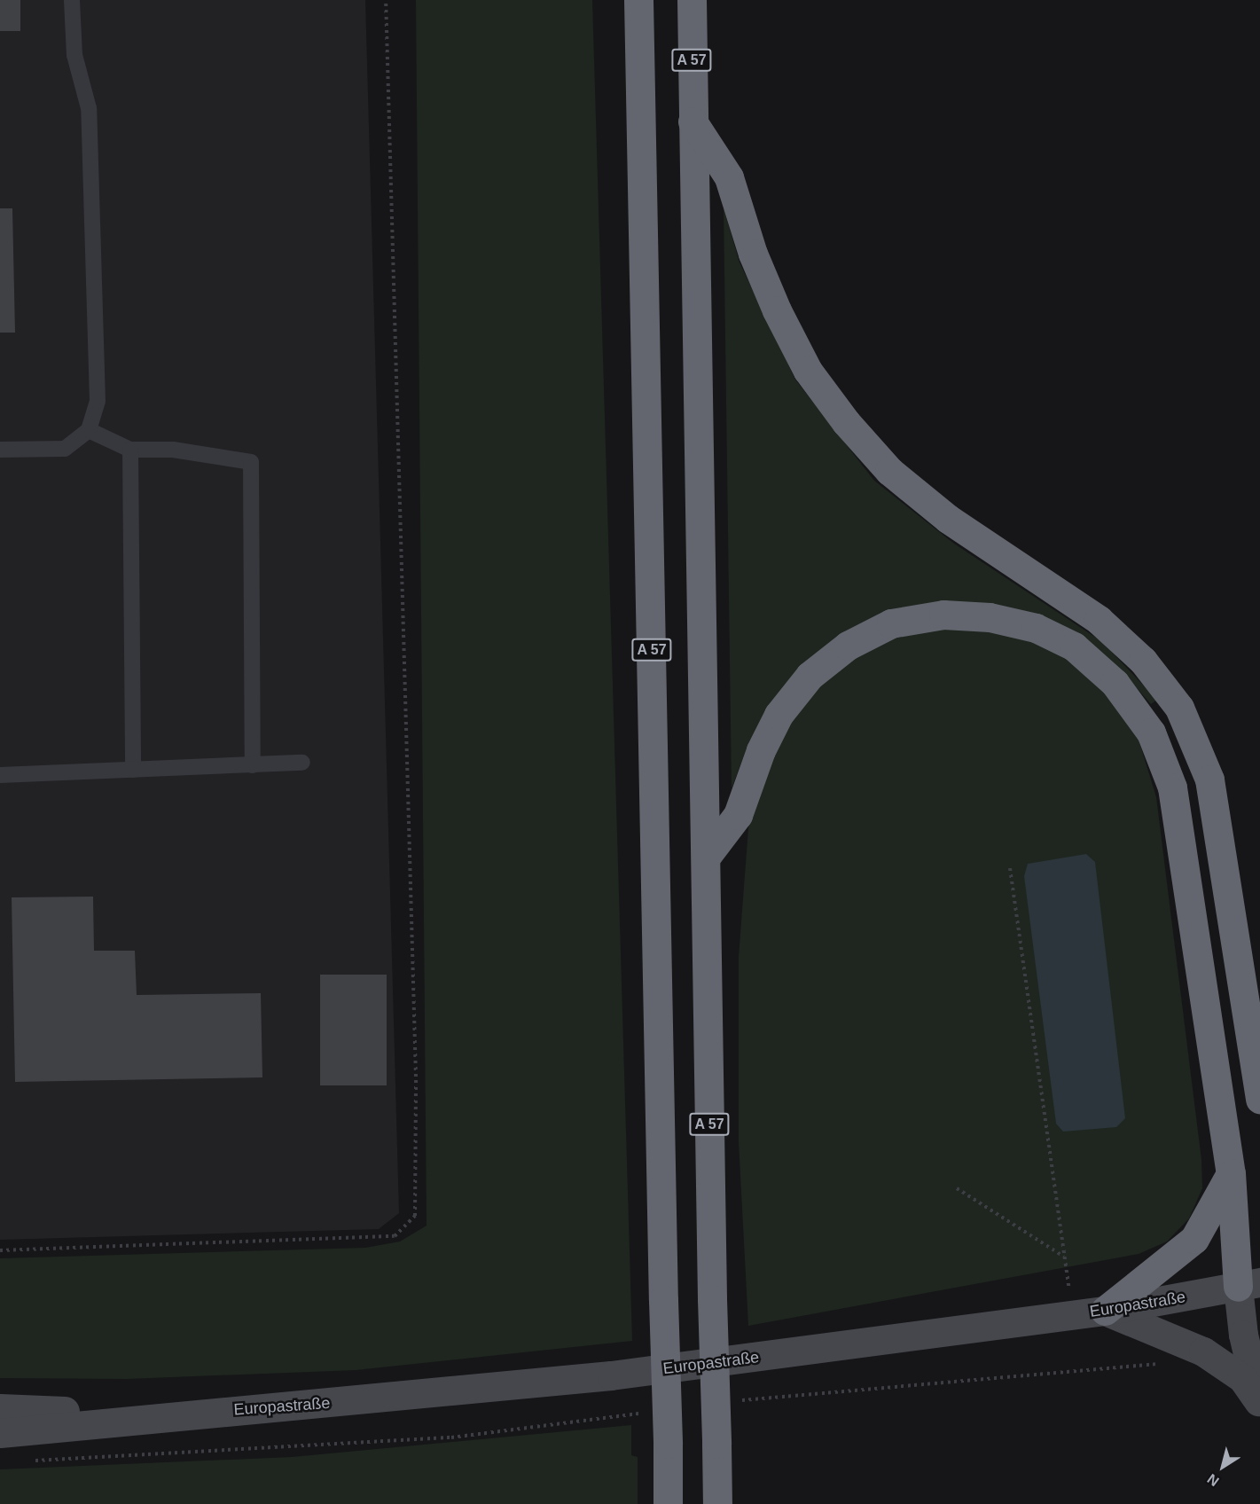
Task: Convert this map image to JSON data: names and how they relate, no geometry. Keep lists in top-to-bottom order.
{
  "streets": {
    "highway": ["A 57"],
    "main road": ["Europastraße"]
  },
  "north": "bottom left"
}
